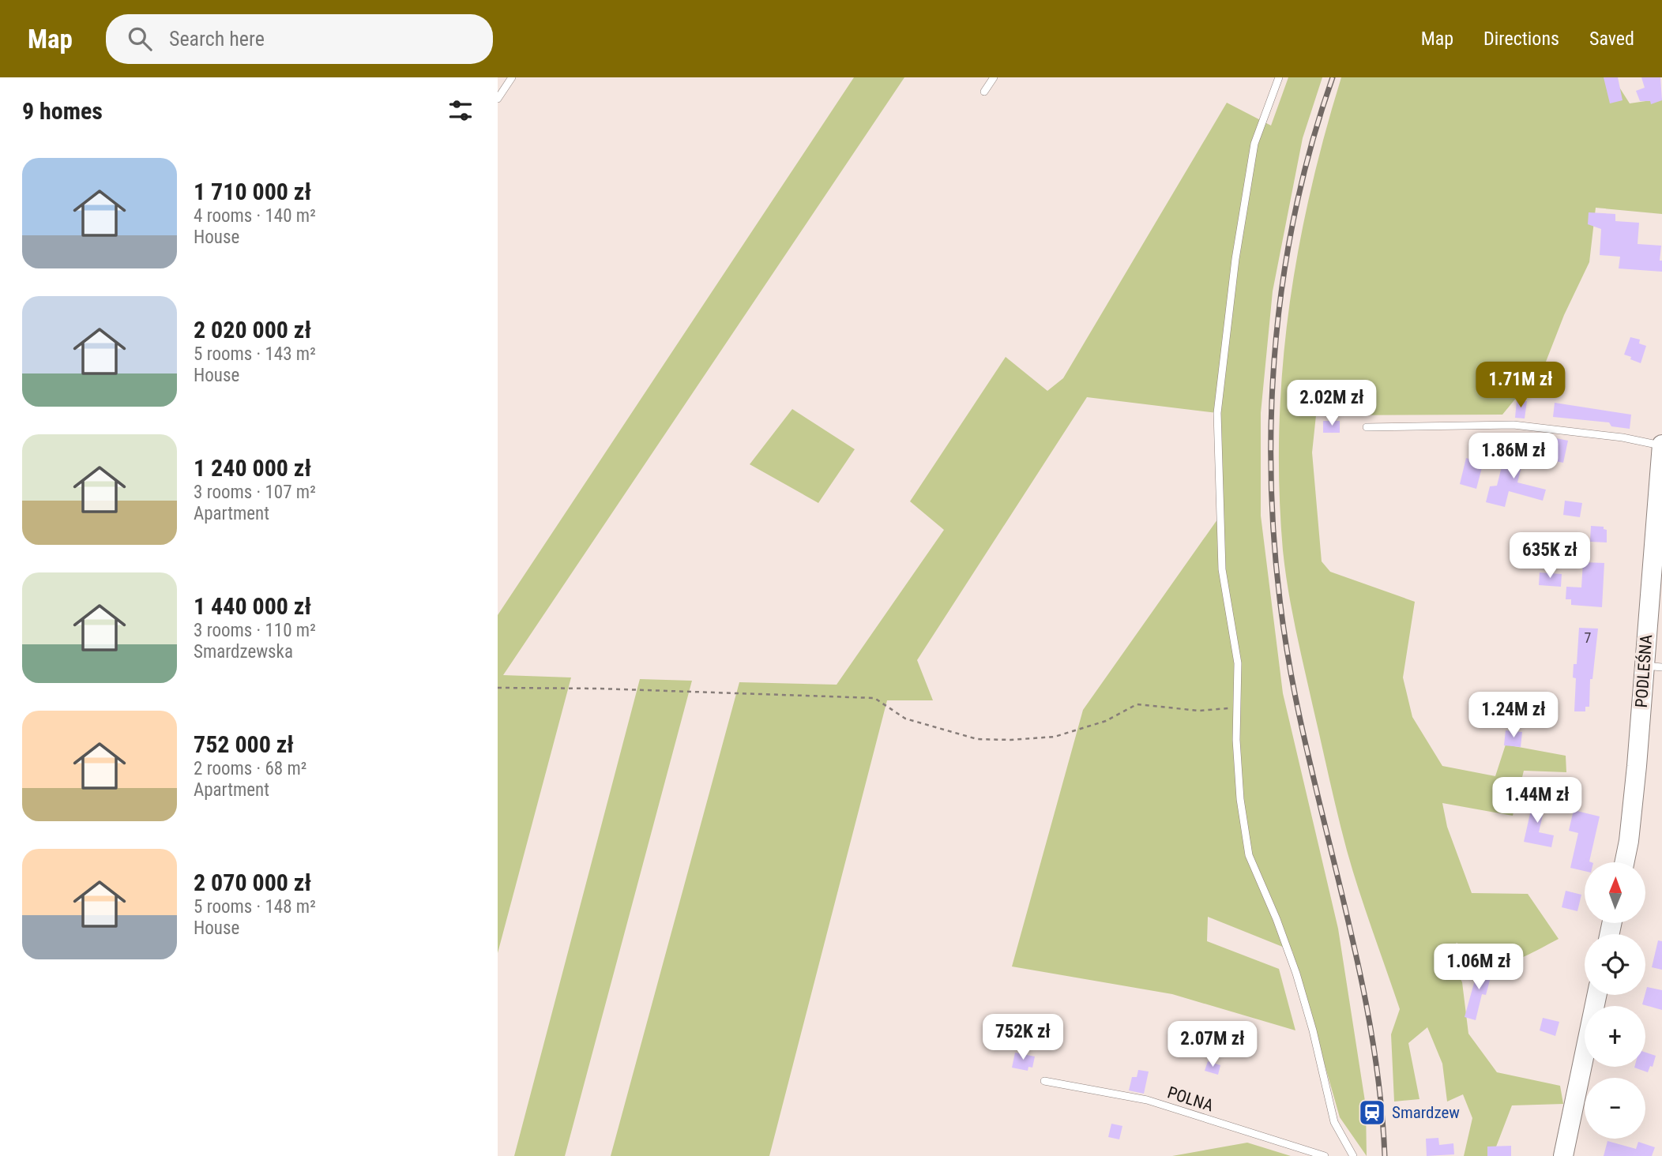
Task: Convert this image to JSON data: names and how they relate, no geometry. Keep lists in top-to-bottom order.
{
  "streets": {
    "street": ["PODLEŚNA"],
    "lane": ["POLNA"]
  },
  "places": {
    "station": ["Smardzew"]
  },
  "house_numbers": ["7"],
  "north": "top",
  "page": {
    "header": "Map",
    "search": "Search here",
    "nav": ["Map", "Directions", "Saved"],
    "heading": "9 homes",
    "list": [
      {
        "name": "1 710 000 zł",
        "note": "4 rooms · 140 m² · House"
      },
      {
        "name": "2 020 000 zł",
        "note": "5 rooms · 143 m² · House"
      },
      {
        "name": "1 240 000 zł",
        "note": "3 rooms · 107 m² · Apartment"
      },
      {
        "name": "1 440 000 zł",
        "note": "3 rooms · 110 m² · Smardzewska"
      },
      {
        "name": "752 000 zł",
        "note": "2 rooms · 68 m² · Apartment"
      },
      {
        "name": "2 070 000 zł",
        "note": "5 rooms · 148 m² · House"
      }
    ],
    "price": [
      "1.71M zł",
      "2.02M zł",
      "1.86M zł",
      "635K zł",
      "1.24M zł",
      "1.44M zł",
      "1.06M zł",
      "752K zł",
      "2.07M zł"
    ],
    "map_buttons": ["+", "−"]
  }
}
